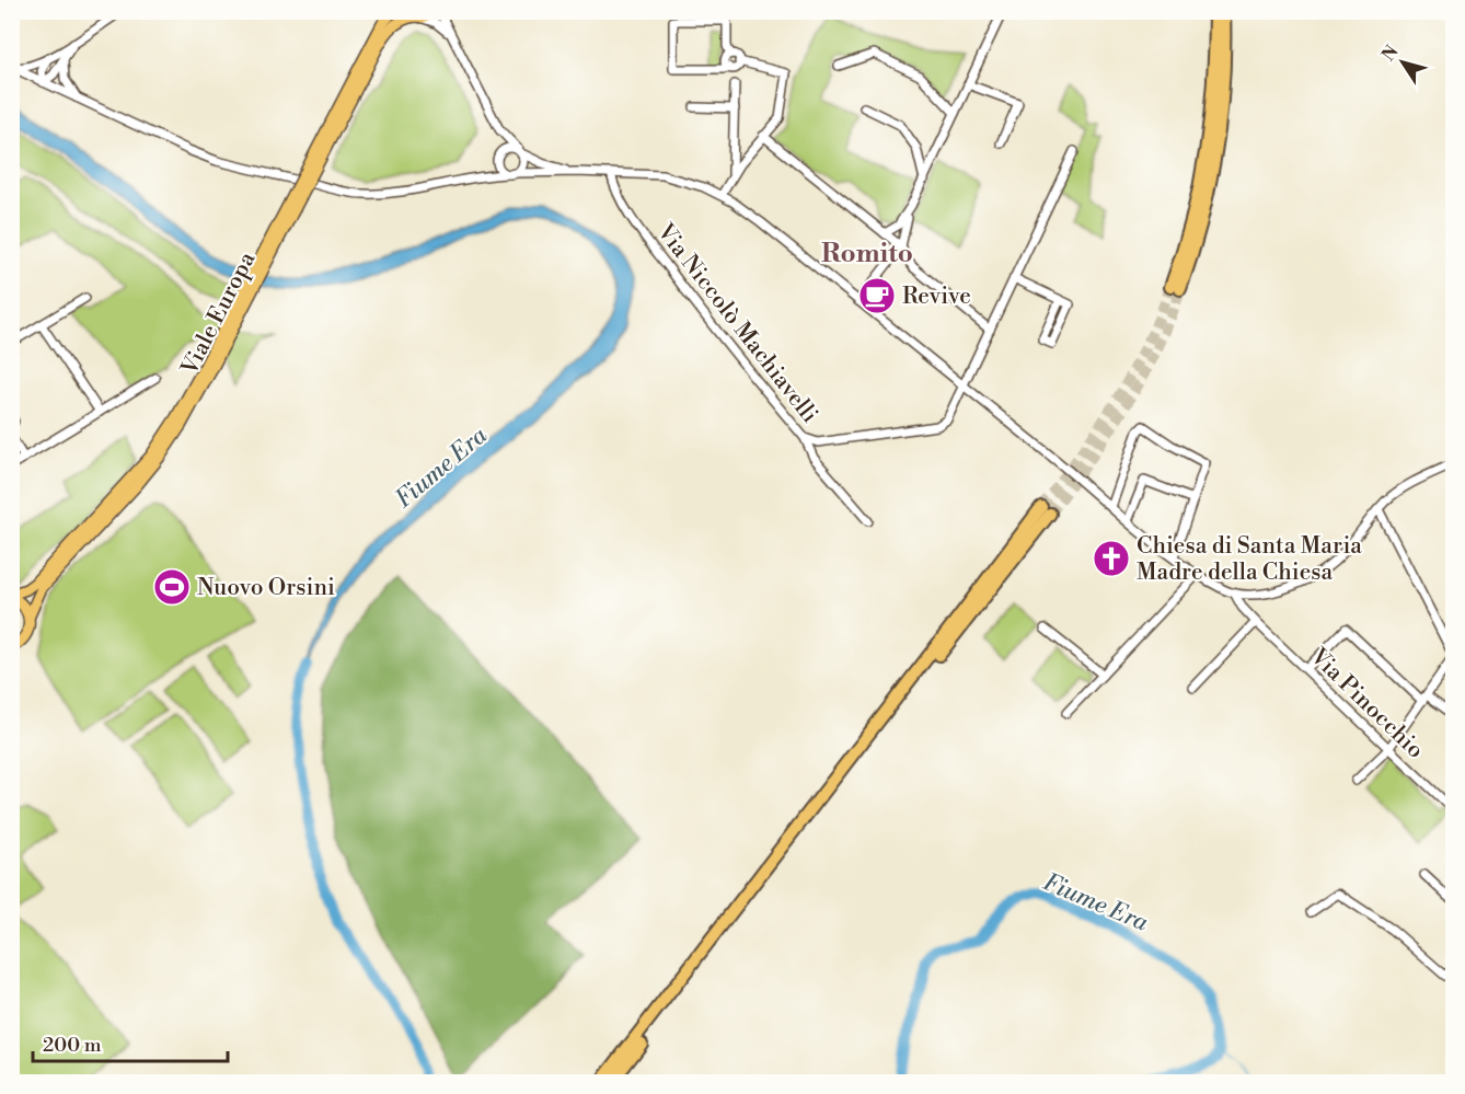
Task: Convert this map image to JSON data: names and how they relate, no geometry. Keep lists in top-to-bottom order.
{
  "streets": {
    "main road": ["Viale Europa"],
    "street": ["Via Niccolò Machiavelli", "Via Pinocchio"]
  },
  "districts": ["Romito"],
  "water": ["Fiume Era"],
  "places": {
    "cafe": ["Revive"],
    "church": ["Chiesa di Santa Maria Madre della Chiesa"],
    "sports": ["Nuovo Orsini"]
  },
  "scale_bar": "200 m",
  "north": "top left"
}
